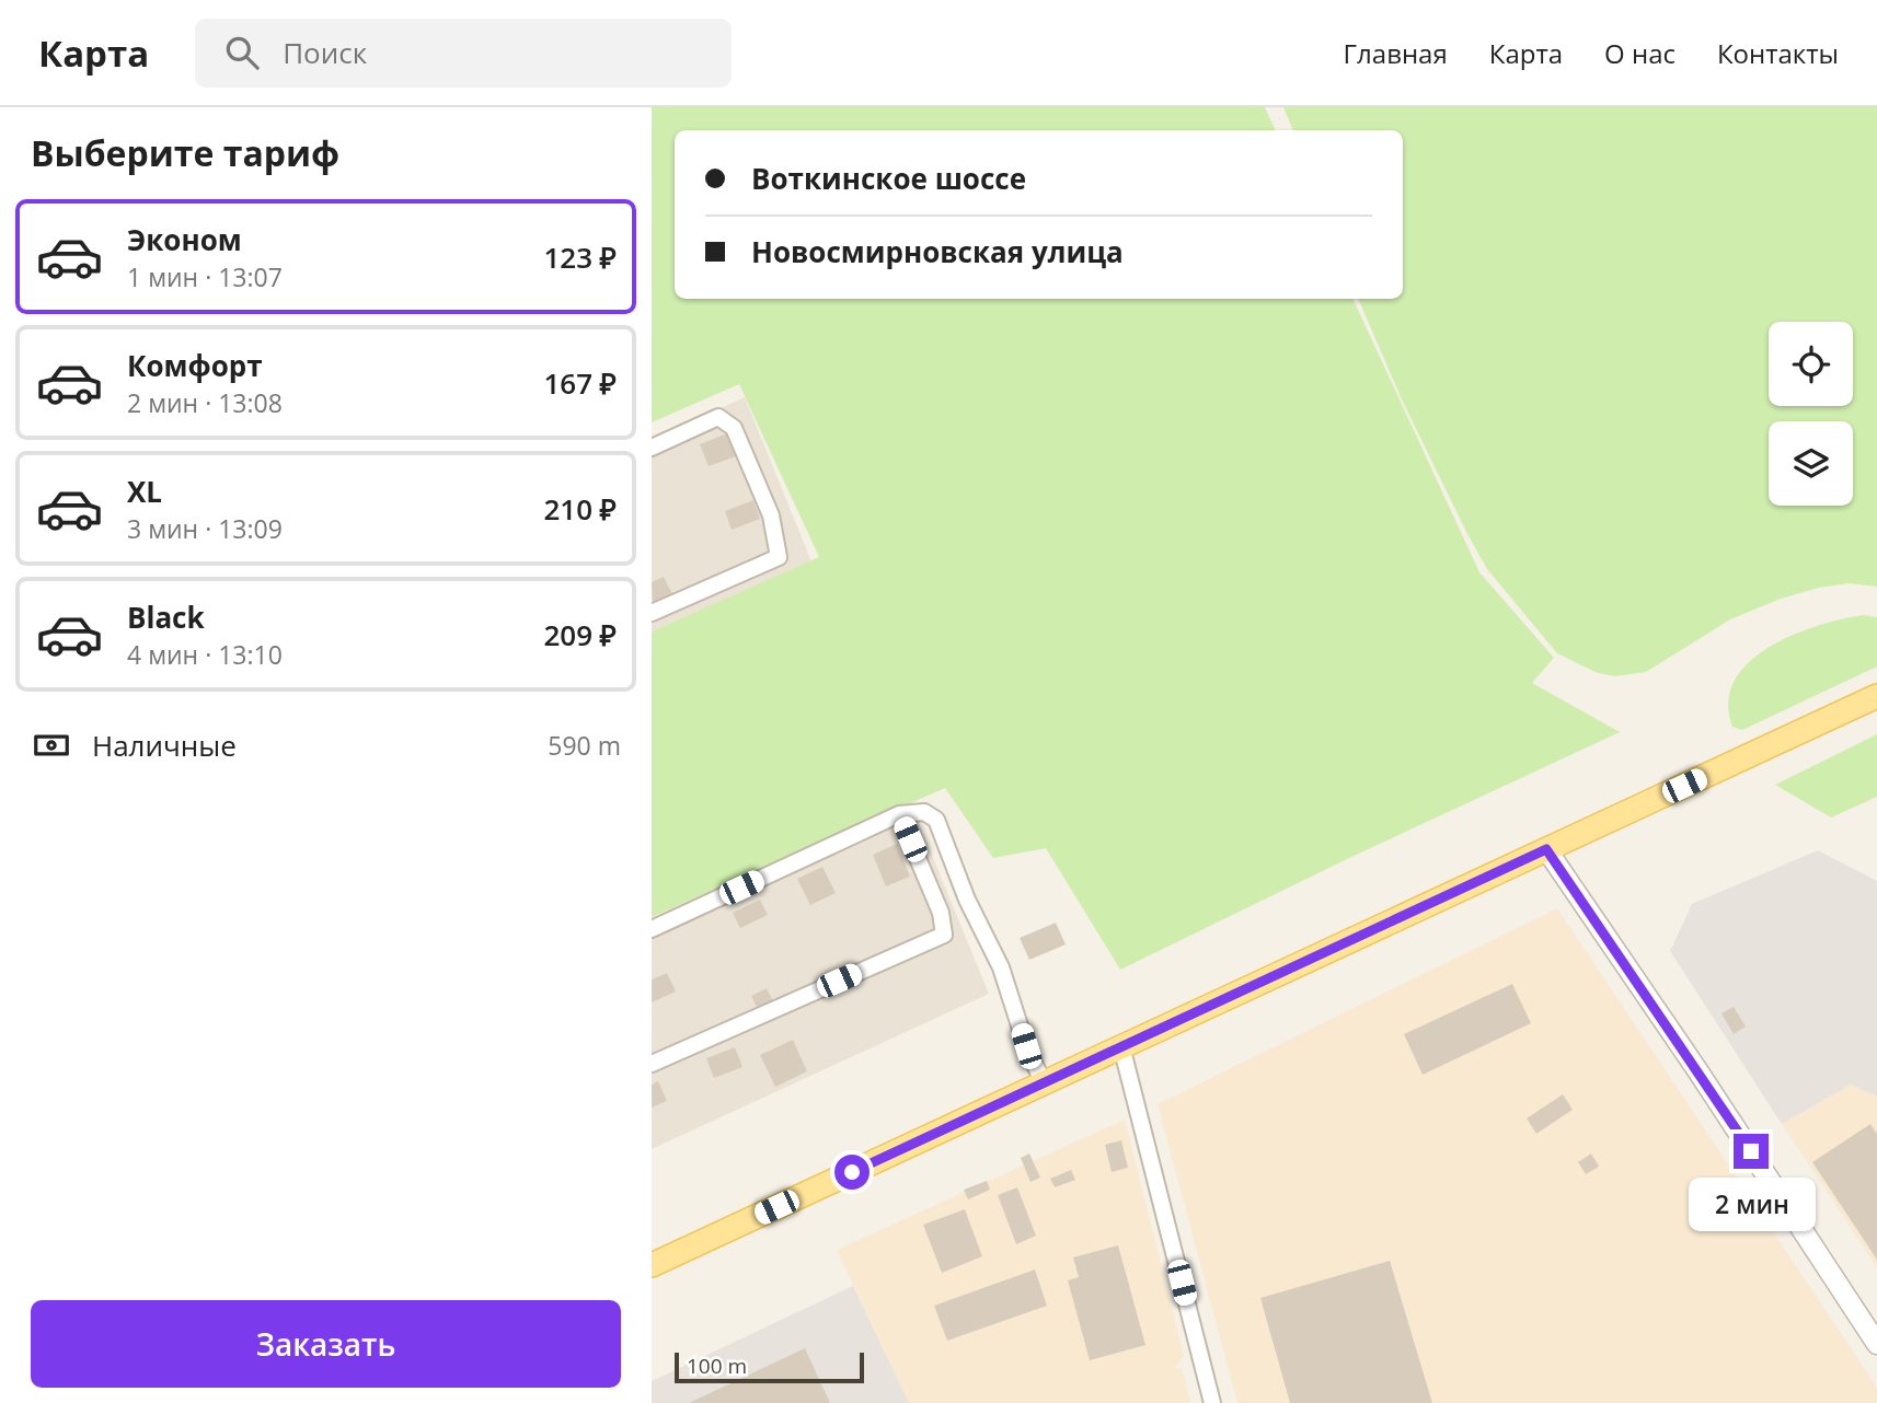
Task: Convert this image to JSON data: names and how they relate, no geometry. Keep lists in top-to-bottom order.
{
  "scale_bar": "100 m",
  "page": {
    "header": "Карта",
    "search": "Поиск",
    "nav": [
      "Главная",
      "Карта",
      "О нас",
      "Контакты"
    ],
    "heading": "Выберите тариф",
    "banner": ["Воткинское шоссе", "Новосмирновская улица"],
    "list": [
      {
        "name": "Эконом",
        "note": "1 мин · 13:07",
        "value": "123 ₽"
      },
      {
        "name": "Комфорт",
        "note": "2 мин · 13:08",
        "value": "167 ₽"
      },
      {
        "name": "XL",
        "note": "3 мин · 13:09",
        "value": "210 ₽"
      },
      {
        "name": "Black",
        "note": "4 мин · 13:10",
        "value": "209 ₽"
      }
    ],
    "pay": ["Наличные", "590 m"],
    "bubble": "2 мин",
    "buttons": "Заказать",
    "scale": "100 m"
  }
}
